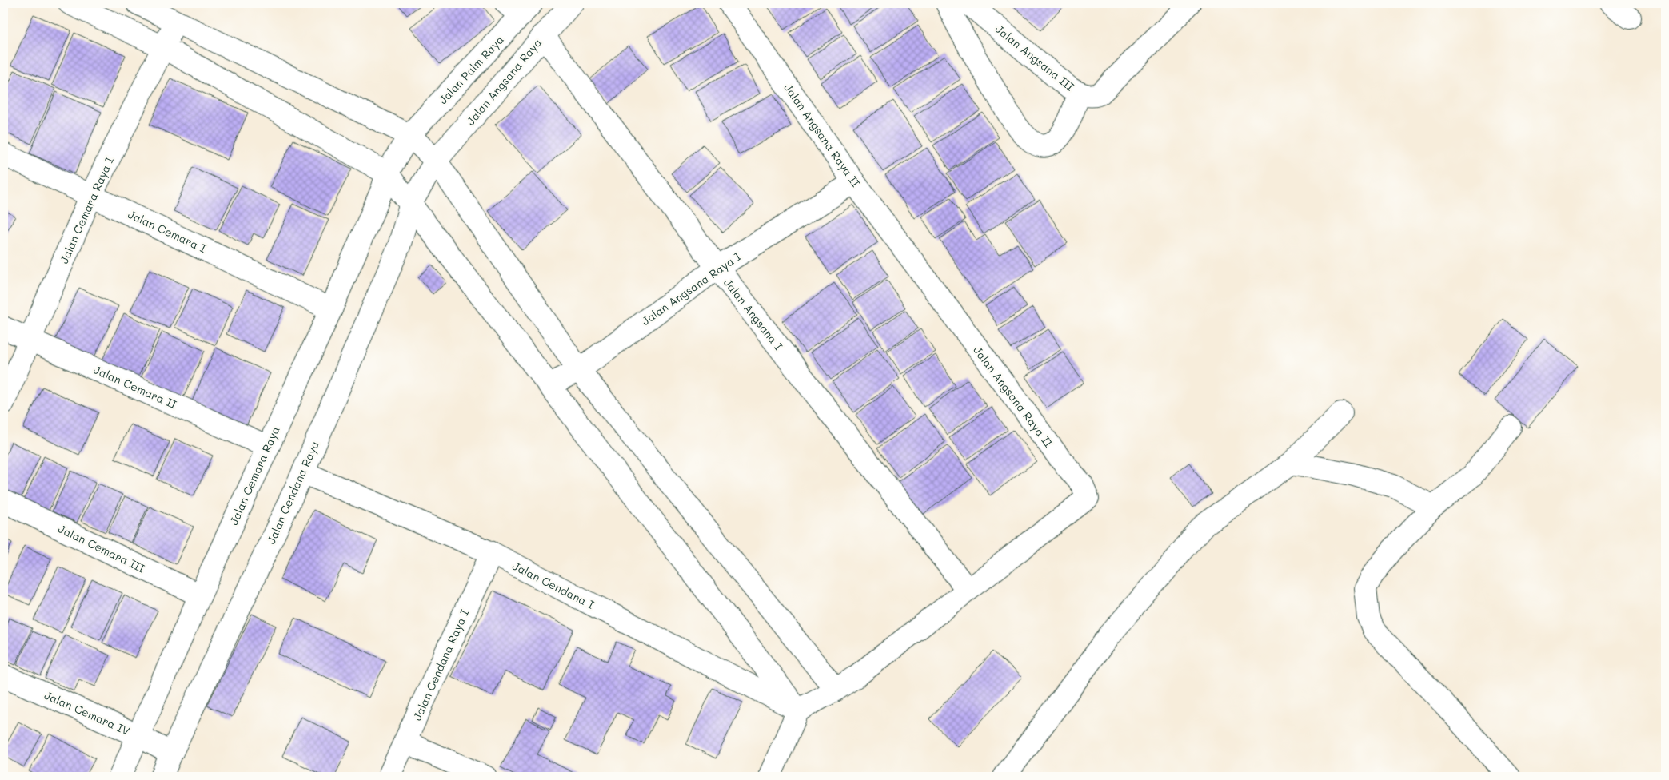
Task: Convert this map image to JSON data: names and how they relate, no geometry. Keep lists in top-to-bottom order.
{
  "streets": {
    "street": [
      "Jalan Angsana III",
      "Jalan Palm Raya",
      "Jalan Angsana Raya",
      "Jalan Angsana Raya II",
      "Jalan Cemara Raya I",
      "Jalan Cemara I",
      "Jalan Angsana Raya I",
      "Jalan Angsana I",
      "Jalan Cemara II",
      "Jalan Cemara Raya",
      "Jalan Cendana Raya",
      "Jalan Cemara III",
      "Jalan Cendana I",
      "Jalan Cendana Raya I",
      "Jalan Cemara IV"
    ]
  },
  "crossings": [
    ["Jalan Palm Raya", "Jalan Cemara Raya"],
    ["Jalan Angsana Raya", "Jalan Angsana I"],
    ["Jalan Angsana Raya", "Jalan Cendana Raya"],
    ["Jalan Angsana Raya II", "Jalan Angsana Raya I"],
    ["Jalan Angsana Raya II", "Jalan Angsana I"],
    ["Jalan Angsana Raya II", "Jalan Cendana I"],
    ["Jalan Cemara Raya I", "Jalan Cemara I"],
    ["Jalan Cemara Raya I", "Jalan Cemara II"],
    ["Jalan Cemara I", "Jalan Cemara Raya"],
    ["Jalan Angsana Raya I", "Jalan Angsana I"],
    ["Jalan Cemara II", "Jalan Cemara Raya"],
    ["Jalan Cemara Raya", "Jalan Cemara III"],
    ["Jalan Cemara Raya", "Jalan Cemara IV"],
    ["Jalan Cendana Raya", "Jalan Cendana I"],
    ["Jalan Cendana Raya", "Jalan Cemara IV"],
    ["Jalan Cendana I", "Jalan Cendana Raya I"]
  ]
}
